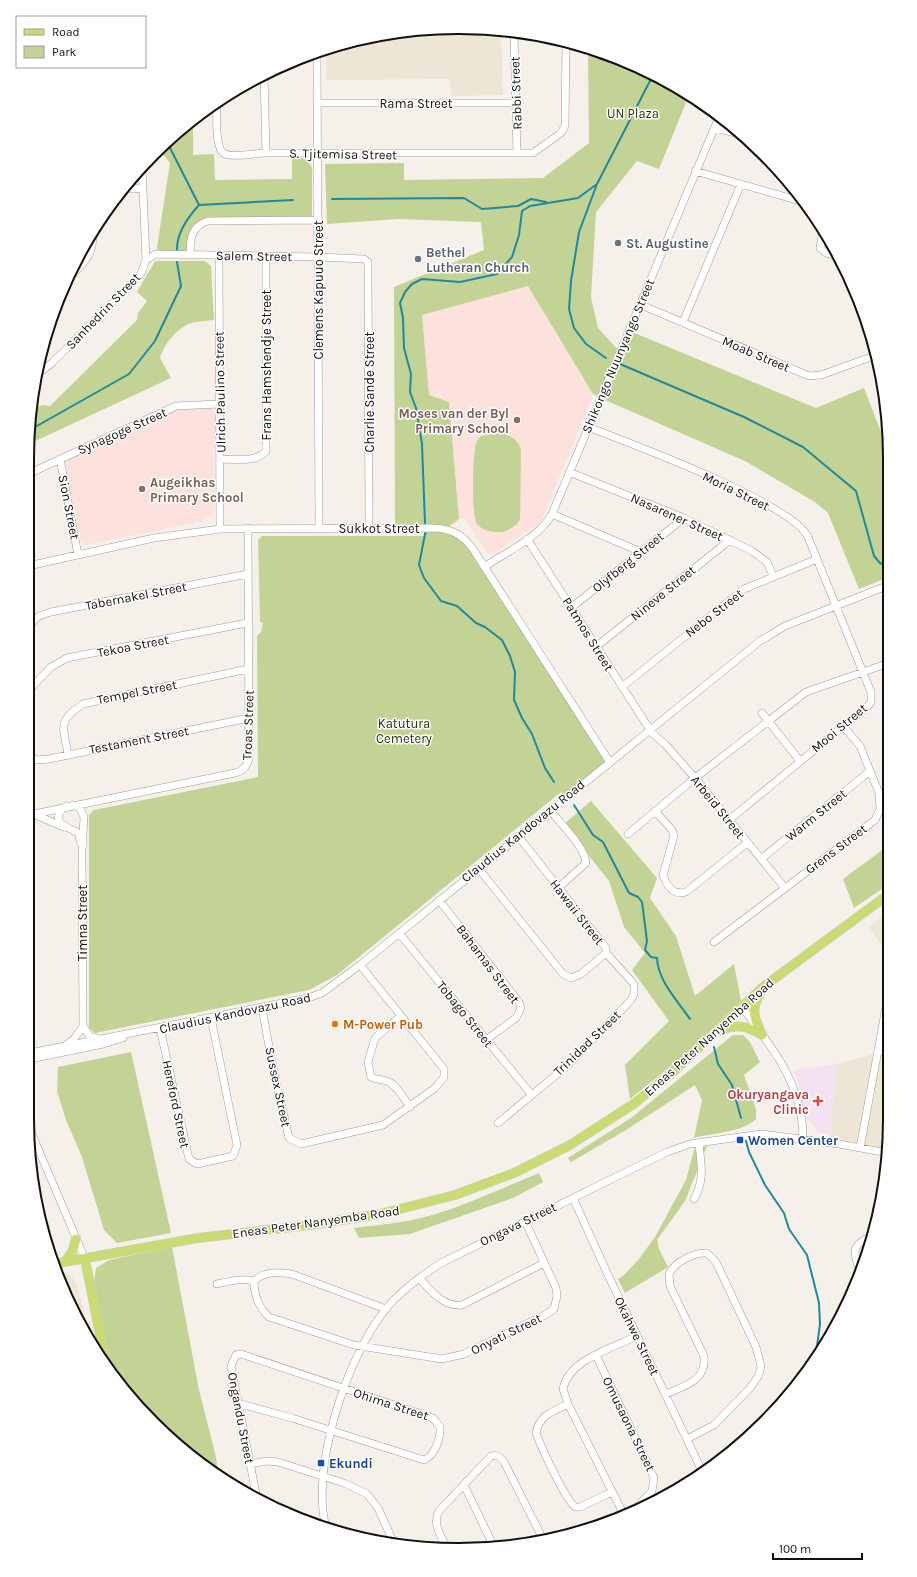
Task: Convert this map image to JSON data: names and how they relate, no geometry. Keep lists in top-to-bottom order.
{
  "streets": {
    "main road": ["Eneas Peter Nanyemba Road"],
    "street": [
      "Rabbi Street",
      "Rama Street",
      "S. Tjitemisa Street",
      "Salem Street",
      "Clemens Kapuuo Street",
      "Sanhedrin Street",
      "Moab Street",
      "Shikongo Nuunyango Street",
      "Frans Hamshendje Street",
      "Ulrich Paulino Street",
      "Charlie Sande Street",
      "Synagoge Street",
      "Moria Street",
      "Sion Street",
      "Nasarener Street",
      "Sukkot Street",
      "Olyfberg Street",
      "Nineve Street",
      "Tabernakel Street",
      "Nebo Street",
      "Patmos Street",
      "Tekoa Street",
      "Tempel Street",
      "Troas Street",
      "Mooi Street",
      "Testament Street",
      "Arbeid Street",
      "Warm Street",
      "Claudius Kandovazu Road",
      "Grens Street",
      "Hawaii Street",
      "Timna Street",
      "Bahamas Street",
      "Tobago Street",
      "Trinidad Street",
      "Sussex Street",
      "Hereford Street",
      "Ongava Street",
      "Onyati Street",
      "Okahwe Street",
      "Ohima Street",
      "Ongandu Street",
      "Omusaona Street"
    ]
  },
  "crossings": [
    ["Rabbi Street", "Rama Street"],
    ["Rabbi Street", "S. Tjitemisa Street"],
    ["Rama Street", "Clemens Kapuuo Street"],
    ["S. Tjitemisa Street", "Clemens Kapuuo Street"],
    ["Salem Street", "Clemens Kapuuo Street"],
    ["Salem Street", "Sanhedrin Street"],
    ["Salem Street", "Frans Hamshendje Street"],
    ["Salem Street", "Ulrich Paulino Street"],
    ["Salem Street", "Charlie Sande Street"],
    ["Clemens Kapuuo Street", "Sukkot Street"],
    ["Moab Street", "Shikongo Nuunyango Street"],
    ["Shikongo Nuunyango Street", "Moria Street"],
    ["Shikongo Nuunyango Street", "Nasarener Street"],
    ["Shikongo Nuunyango Street", "Sukkot Street"],
    ["Shikongo Nuunyango Street", "Patmos Street"],
    ["Frans Hamshendje Street", "Ulrich Paulino Street"],
    ["Ulrich Paulino Street", "Synagoge Street"],
    ["Ulrich Paulino Street", "Sukkot Street"],
    ["Charlie Sande Street", "Sukkot Street"],
    ["Synagoge Street", "Sion Street"],
    ["Moria Street", "Nebo Street"],
    ["Moria Street", "Mooi Street"],
    ["Moria Street", "Claudius Kandovazu Road"],
    ["Sion Street", "Sukkot Street"],
    ["Nasarener Street", "Olyfberg Street"],
    ["Nasarener Street", "Nineve Street"],
    ["Nasarener Street", "Nebo Street"],
    ["Sukkot Street", "Troas Street"],
    ["Sukkot Street", "Claudius Kandovazu Road"],
    ["Olyfberg Street", "Patmos Street"],
    ["Nineve Street", "Patmos Street"],
    ["Tabernakel Street", "Troas Street"],
    ["Nebo Street", "Patmos Street"],
    ["Patmos Street", "Arbeid Street"],
    ["Patmos Street", "Claudius Kandovazu Road"],
    ["Tekoa Street", "Troas Street"],
    ["Tempel Street", "Troas Street"],
    ["Tempel Street", "Testament Street"],
    ["Troas Street", "Testament Street"],
    ["Troas Street", "Timna Street"],
    ["Mooi Street", "Arbeid Street"],
    ["Mooi Street", "Claudius Kandovazu Road"],
    ["Mooi Street", "Grens Street"],
    ["Arbeid Street", "Warm Street"],
    ["Arbeid Street", "Claudius Kandovazu Road"],
    ["Arbeid Street", "Grens Street"],
    ["Warm Street", "Grens Street"],
    ["Claudius Kandovazu Road", "Hawaii Street"],
    ["Claudius Kandovazu Road", "Timna Street"],
    ["Claudius Kandovazu Road", "Bahamas Street"],
    ["Claudius Kandovazu Road", "Tobago Street"],
    ["Claudius Kandovazu Road", "Sussex Street"],
    ["Claudius Kandovazu Road", "Hereford Street"],
    ["Hawaii Street", "Trinidad Street"],
    ["Bahamas Street", "Tobago Street"],
    ["Tobago Street", "Trinidad Street"],
    ["Ongava Street", "Onyati Street"],
    ["Ongava Street", "Okahwe Street"],
    ["Ongava Street", "Ohima Street"],
    ["Ongava Street", "Ongandu Street"],
    ["Ohima Street", "Ongandu Street"]
  ],
  "parks": ["UN Plaza", "Katutura Cemetery"],
  "places": {
    "other": [
      "St. Augustine",
      "Bethel Lutheran Church",
      "Moses van der Byl Primary School",
      "Augeikhas Primary School",
      "M-Power Pub"
    ],
    "health": ["Okuryangava Clinic"],
    "transit": ["Women Center", "Ekundi"]
  },
  "legend": ["Road", "Park"],
  "scale_bar": "100 m"
}
